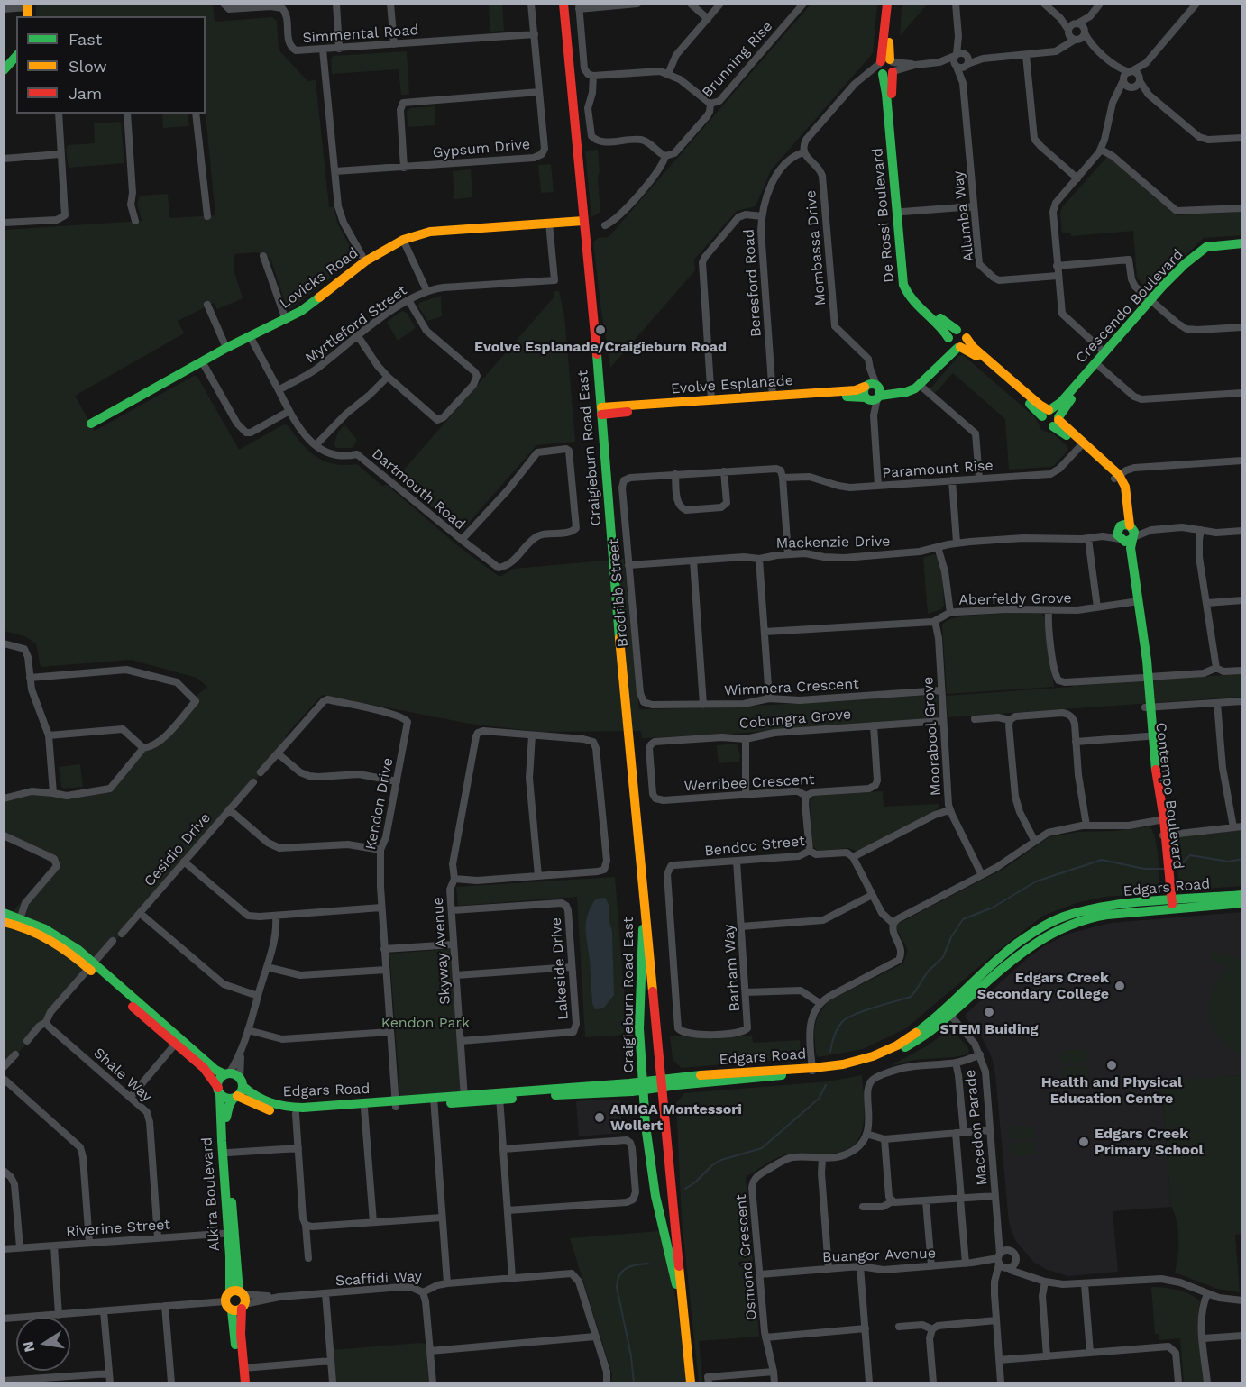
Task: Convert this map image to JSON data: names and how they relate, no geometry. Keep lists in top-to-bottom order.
{
  "streets": {
    "street": [
      "Simmental Road",
      "Brunning Rise",
      "Gypsum Drive",
      "De Rossi Boulevard",
      "Allumba Way",
      "Mombassa Drive",
      "Lovicks Road",
      "Beresford Road",
      "Crescendo Boulevard",
      "Myrtleford Street",
      "Evolve Esplanade",
      "Craigieburn Road East",
      "Paramount Rise",
      "Dartmouth Road",
      "Mackenzie Drive",
      "Brodribb Street",
      "Aberfeldy Grove",
      "Wimmera Crescent",
      "Cobungra Grove",
      "Moorabool Grove",
      "Werribee Crescent",
      "Contempo Boulevard",
      "Kendon Drive",
      "Bendoc Street",
      "Cesidio Drive",
      "Edgars Road",
      "Skyway Avenue",
      "Barham Way",
      "Lakeside Drive",
      "Shale Way",
      "Macedon Parade",
      "Alkira Boulevard",
      "Riverine Street",
      "Buangor Avenue",
      "Osmond Crescent",
      "Scaffidi Way"
    ]
  },
  "crossings": [
    ["Simmental Road", "Gypsum Drive"],
    ["De Rossi Boulevard", "Evolve Esplanade"],
    ["Mombassa Drive", "Beresford Road"],
    ["Mombassa Drive", "Evolve Esplanade"],
    ["Mombassa Drive", "Paramount Rise"],
    ["Lovicks Road", "Myrtleford Street"],
    ["Lovicks Road", "Craigieburn Road East"],
    ["Lovicks Road", "Dartmouth Road"],
    ["Beresford Road", "Evolve Esplanade"],
    ["Myrtleford Street", "Dartmouth Road"],
    ["Evolve Esplanade", "Craigieburn Road East"],
    ["Craigieburn Road East", "Edgars Road"],
    ["Paramount Rise", "Brodribb Street"],
    ["Mackenzie Drive", "Brodribb Street"],
    ["Mackenzie Drive", "Contempo Boulevard"],
    ["Brodribb Street", "Wimmera Crescent"],
    ["Aberfeldy Grove", "Moorabool Grove"],
    ["Aberfeldy Grove", "Contempo Boulevard"],
    ["Wimmera Crescent", "Moorabool Grove"],
    ["Cobungra Grove", "Moorabool Grove"],
    ["Cobungra Grove", "Werribee Crescent"],
    ["Contempo Boulevard", "Edgars Road"],
    ["Kendon Drive", "Cesidio Drive"],
    ["Kendon Drive", "Edgars Road"],
    ["Bendoc Street", "Barham Way"],
    ["Edgars Road", "Skyway Avenue"],
    ["Edgars Road", "Macedon Parade"],
    ["Edgars Road", "Alkira Boulevard"],
    ["Skyway Avenue", "Lakeside Drive"],
    ["Shale Way", "Riverine Street"],
    ["Macedon Parade", "Buangor Avenue"],
    ["Alkira Boulevard", "Riverine Street"],
    ["Alkira Boulevard", "Scaffidi Way"],
    ["Buangor Avenue", "Osmond Crescent"]
  ],
  "parks": ["Kendon Park"],
  "places": [
    "Evolve Esplanade/Craigieburn Road",
    "Edgars Creek Secondary College",
    "STEM Buiding",
    "Health and Physical Education Centre",
    "AMIGA Montessori Wollert",
    "Edgars Creek Primary School"
  ],
  "legend": ["Fast", "Slow", "Jam"],
  "north": "left"
}
